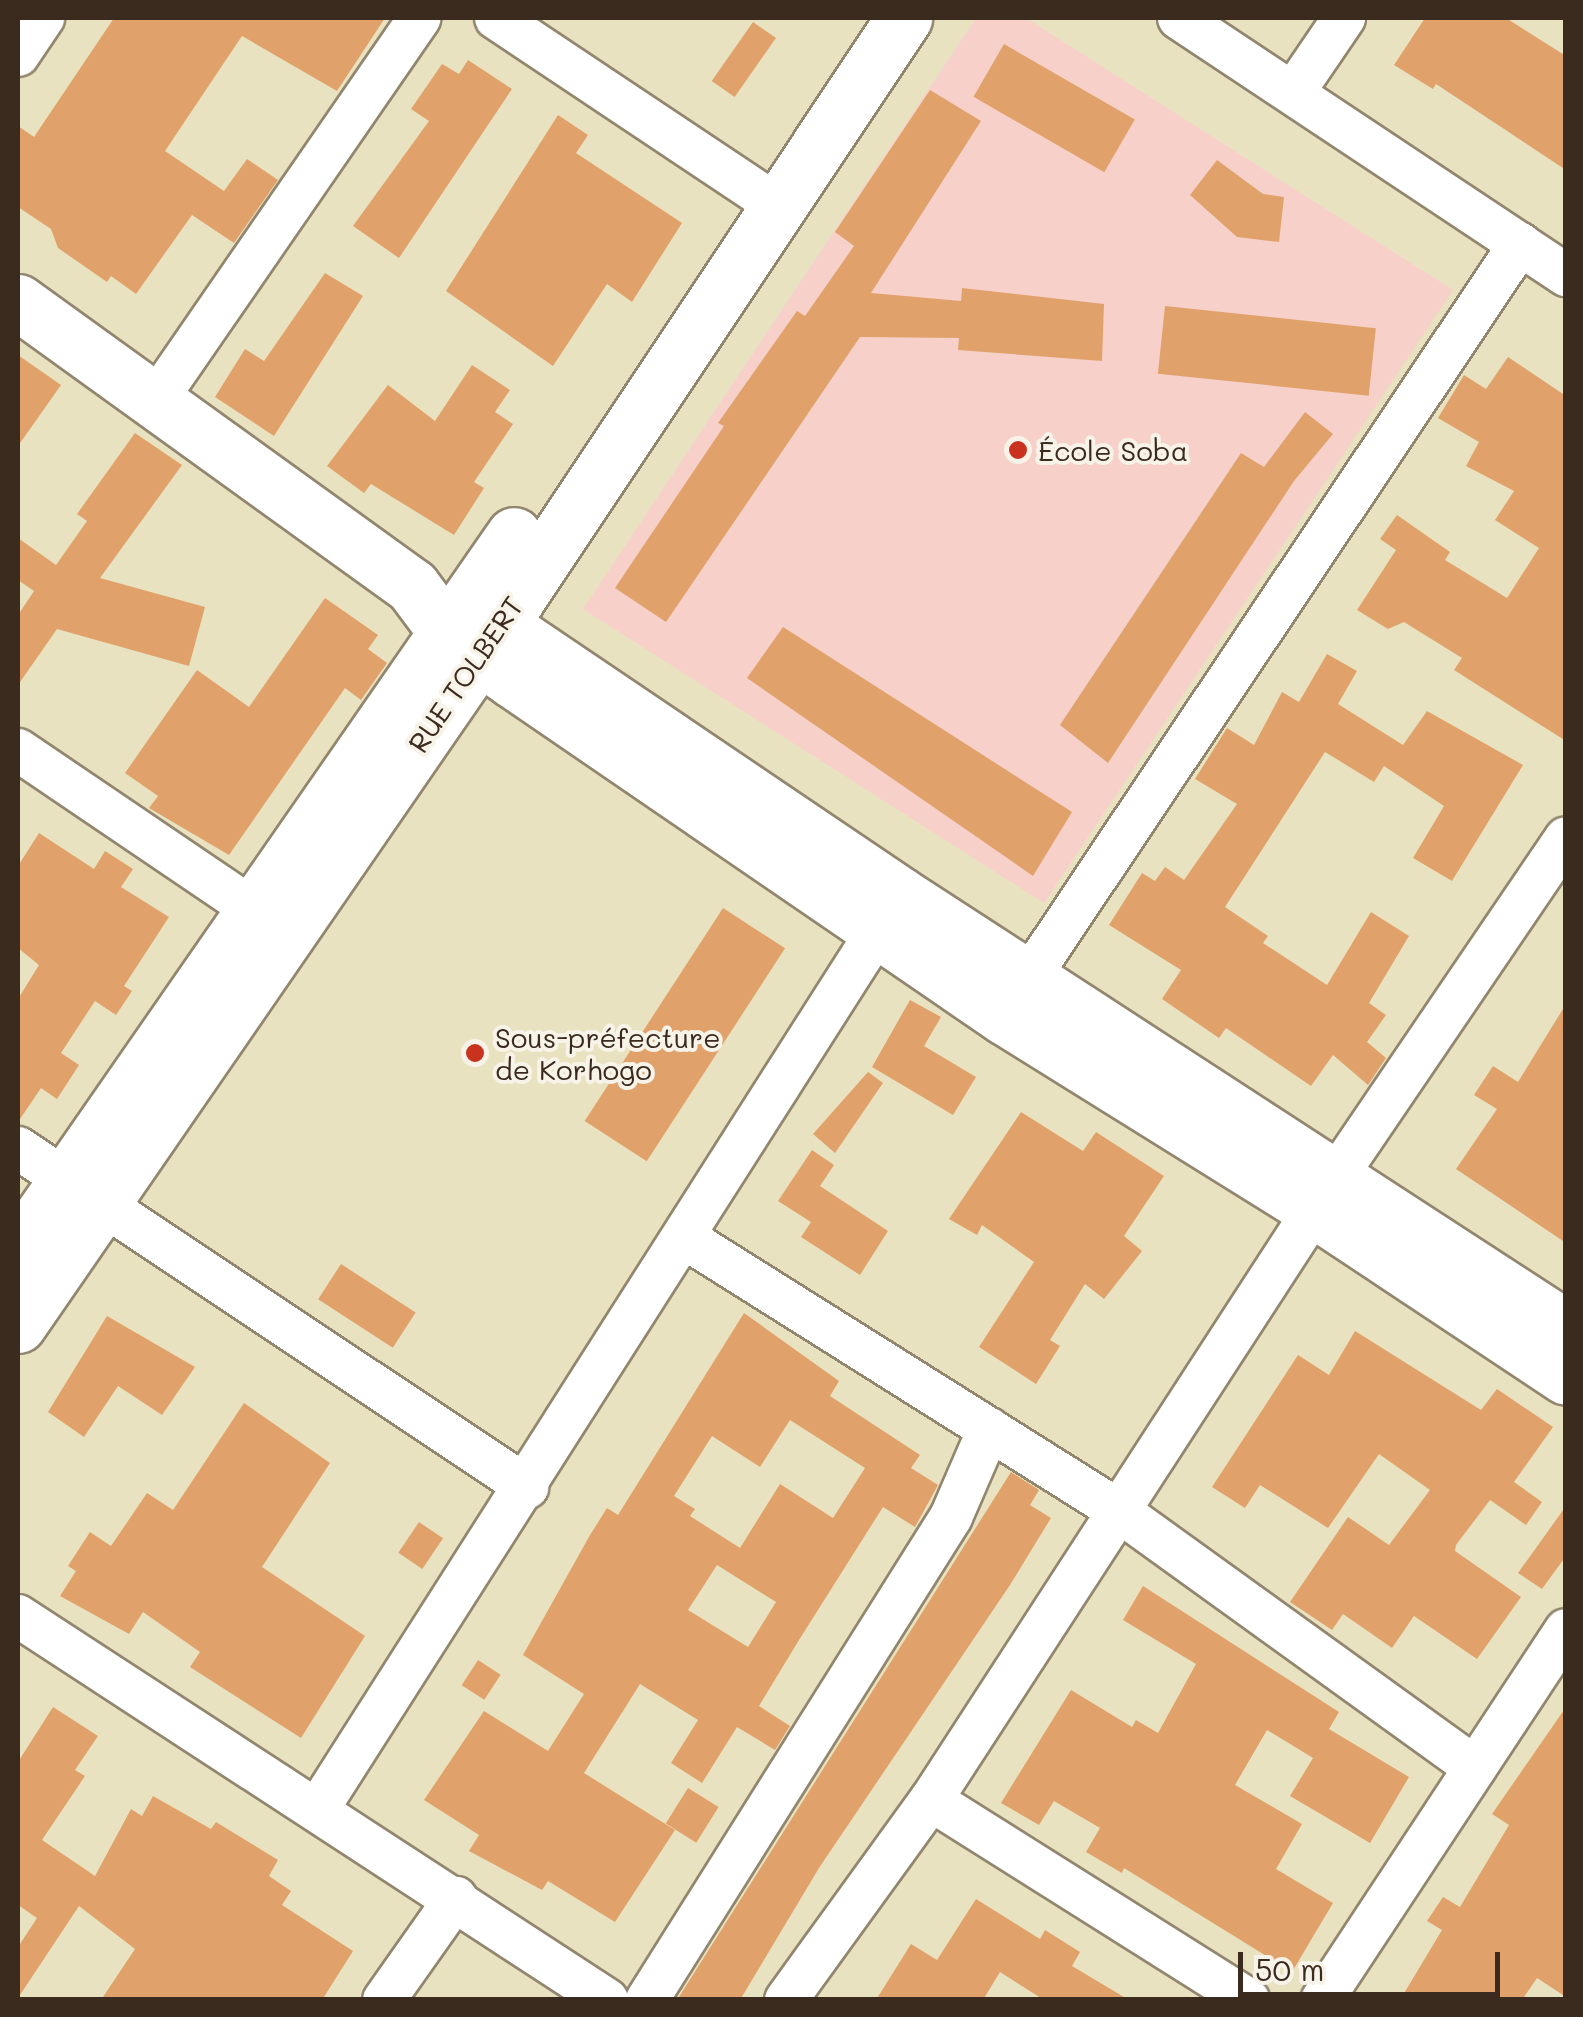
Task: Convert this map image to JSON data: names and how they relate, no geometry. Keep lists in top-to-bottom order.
{
  "streets": {
    "street": ["RUE TOLBERT"]
  },
  "places": ["École Soba", "Sous-préfecture de Korhogo"],
  "scale_bar": "50 m"
}
